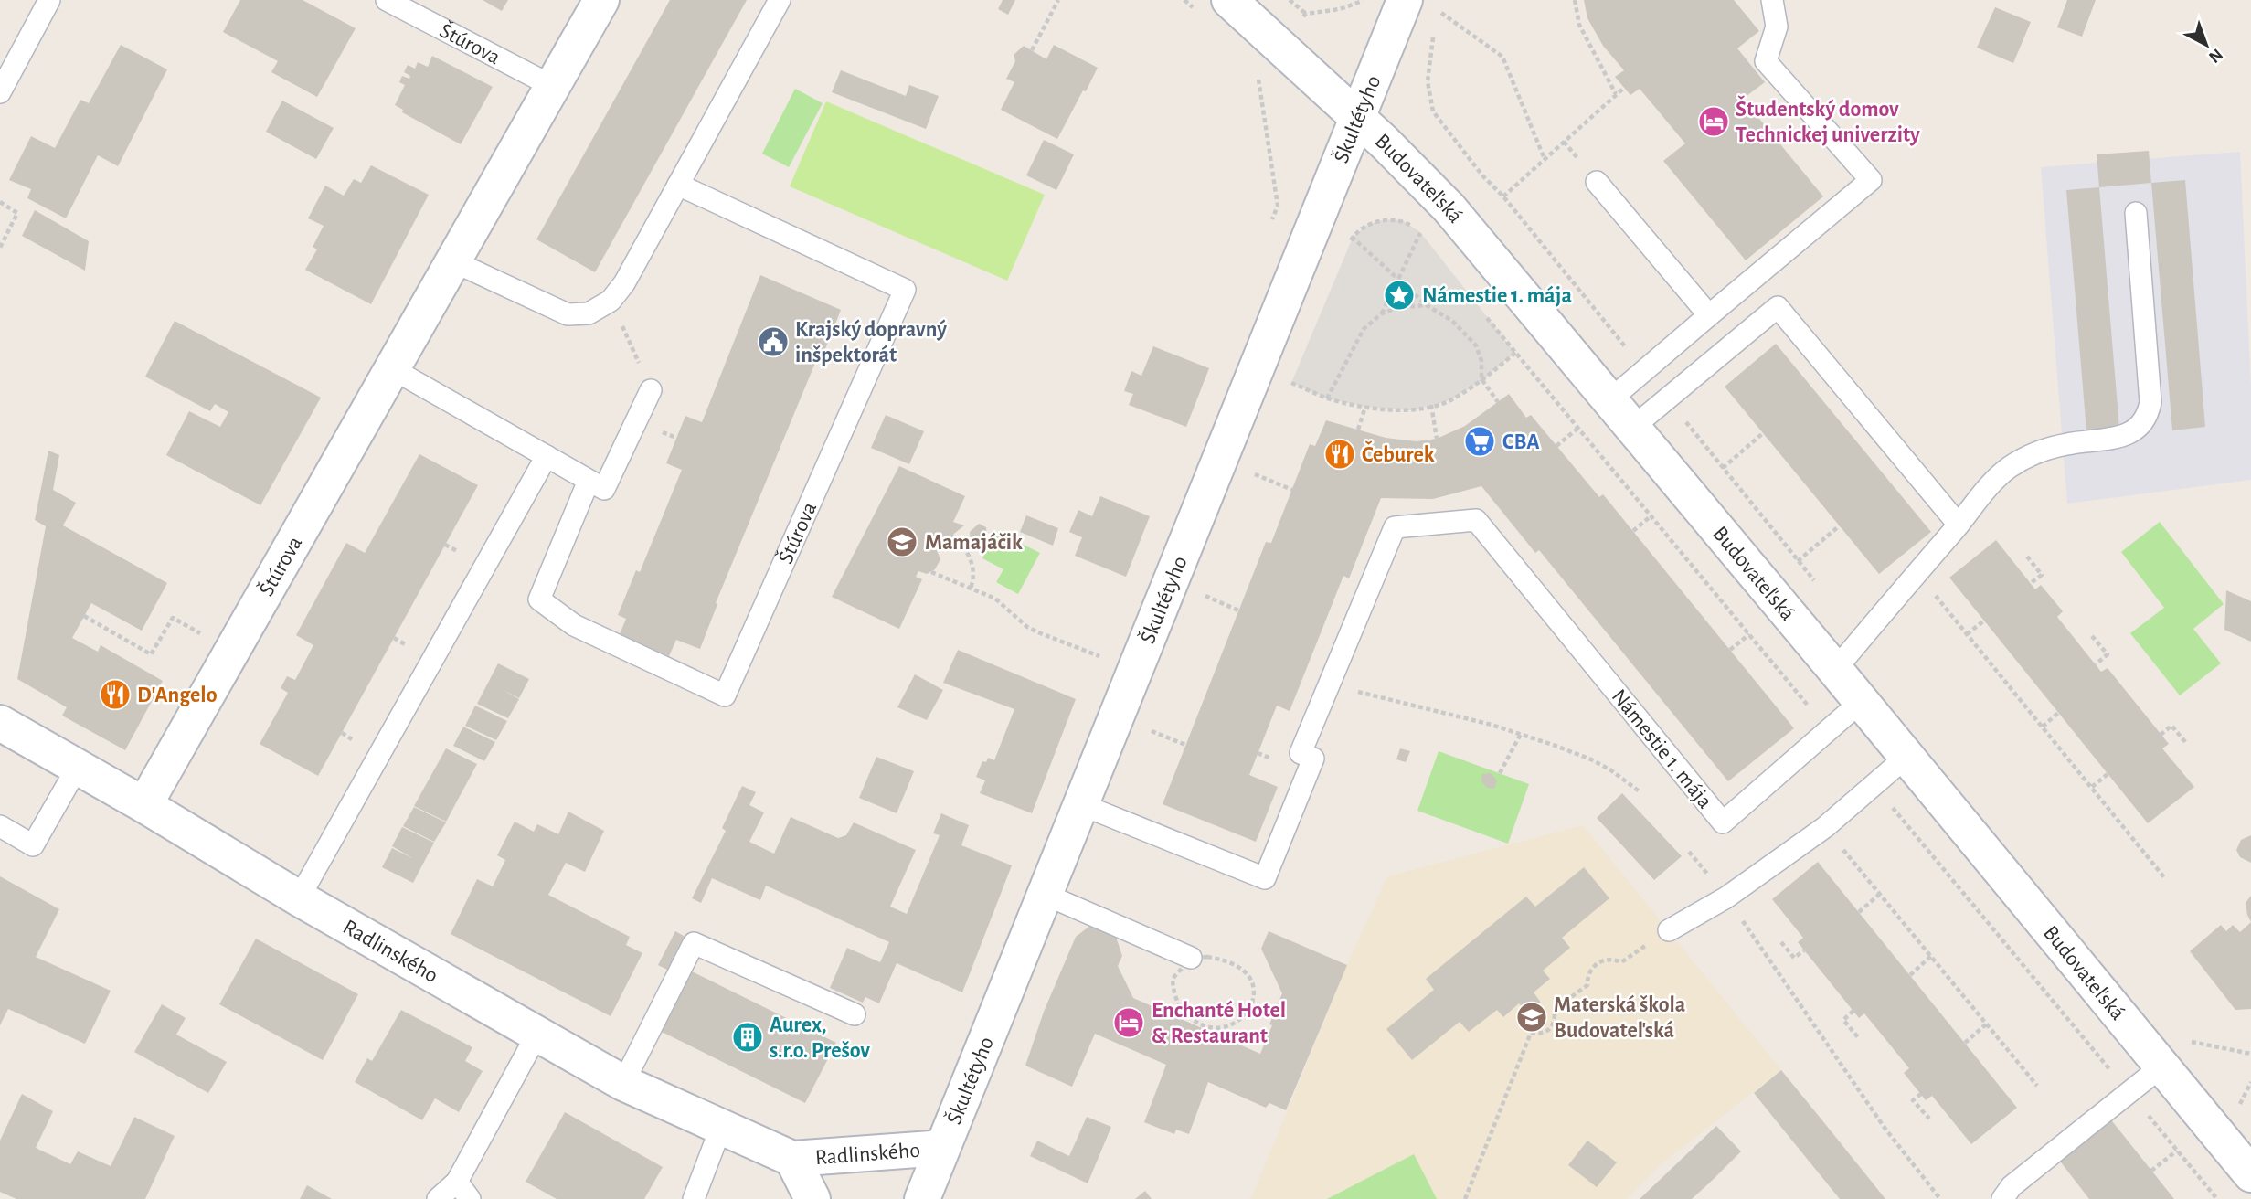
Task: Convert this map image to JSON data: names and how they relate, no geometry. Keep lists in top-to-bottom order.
{
  "streets": {
    "street": [
      "Štúrova",
      "Škultétyho",
      "Budovateľská",
      "Radlinského"
    ],
    "lane": ["Námestie 1. mája"]
  },
  "crossings": [
    ["Štúrova", "Radlinského"],
    ["Škultétyho", "Budovateľská"],
    ["Škultétyho", "Námestie 1. mája"],
    ["Škultétyho", "Radlinského"],
    ["Budovateľská", "Námestie 1. mája"]
  ],
  "places": {
    "hotel": ["Študentský domov Technickej univerzity", "Enchanté Hotel & Restaurant"],
    "place": ["Námestie 1. mája"],
    "public building": ["Krajský dopravný inšpektorát"],
    "supermarket": ["CBA"],
    "restaurant": ["Čeburek", "D'Angelo"],
    "school or university": ["Mamajáčik", "Materská škola Budovateľská"],
    "building": ["Aurex, s.r.o. Prešov"]
  },
  "north": "bottom right"
}
